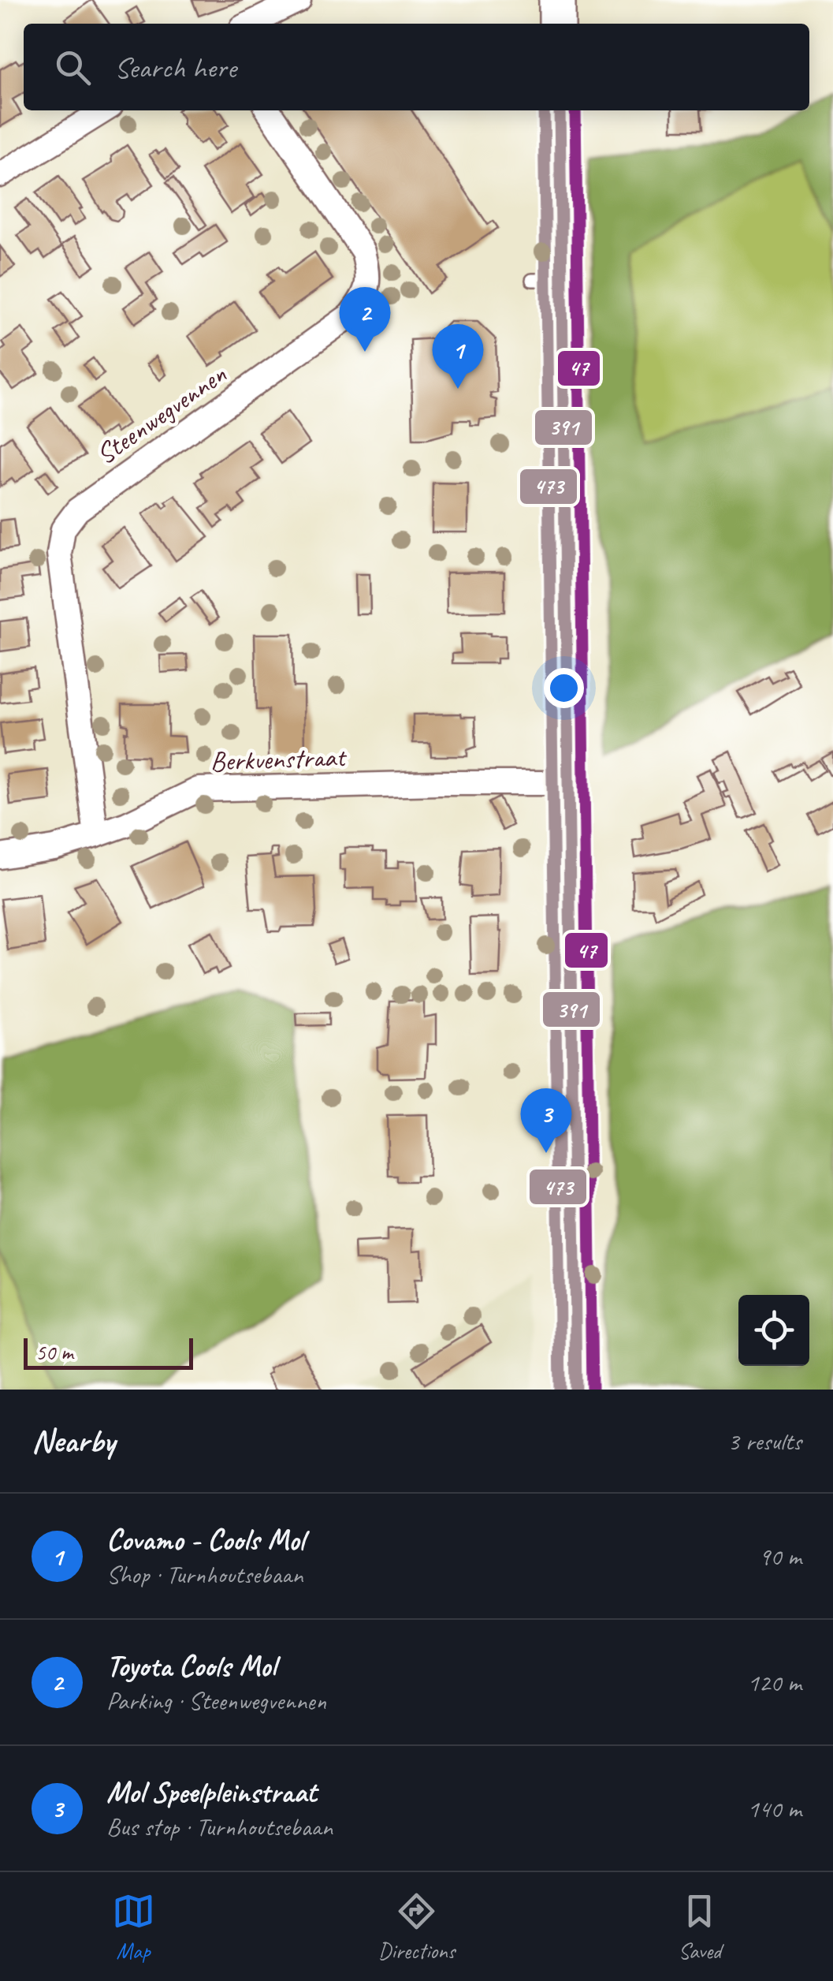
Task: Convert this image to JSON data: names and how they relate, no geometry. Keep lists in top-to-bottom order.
{
  "streets": {
    "street": ["Steenwegvennen", "Berkvenstraat"]
  },
  "crossings": [
    ["Steenwegvennen", "Berkvenstraat"]
  ],
  "lines": ["transit line 391", "transit line 473", "transit line 47"],
  "scale_bar": "50 m",
  "page": {
    "search": "Search here",
    "pins": ["2", "1", "3"],
    "scale": "50 m",
    "heading": ["Nearby", "3 results"],
    "list": [
      {
        "mark": "1",
        "name": "Covamo - Cools Mol",
        "note": "Shop · Turnhoutsebaan",
        "value": "90 m"
      },
      {
        "mark": "2",
        "name": "Toyota Cools Mol",
        "note": "Parking · Steenwegvennen",
        "value": "120 m"
      },
      {
        "mark": "3",
        "name": "Mol Speelpleinstraat",
        "note": "Bus stop · Turnhoutsebaan",
        "value": "140 m"
      }
    ],
    "nav": ["Map", "Directions", "Saved"]
  }
}
